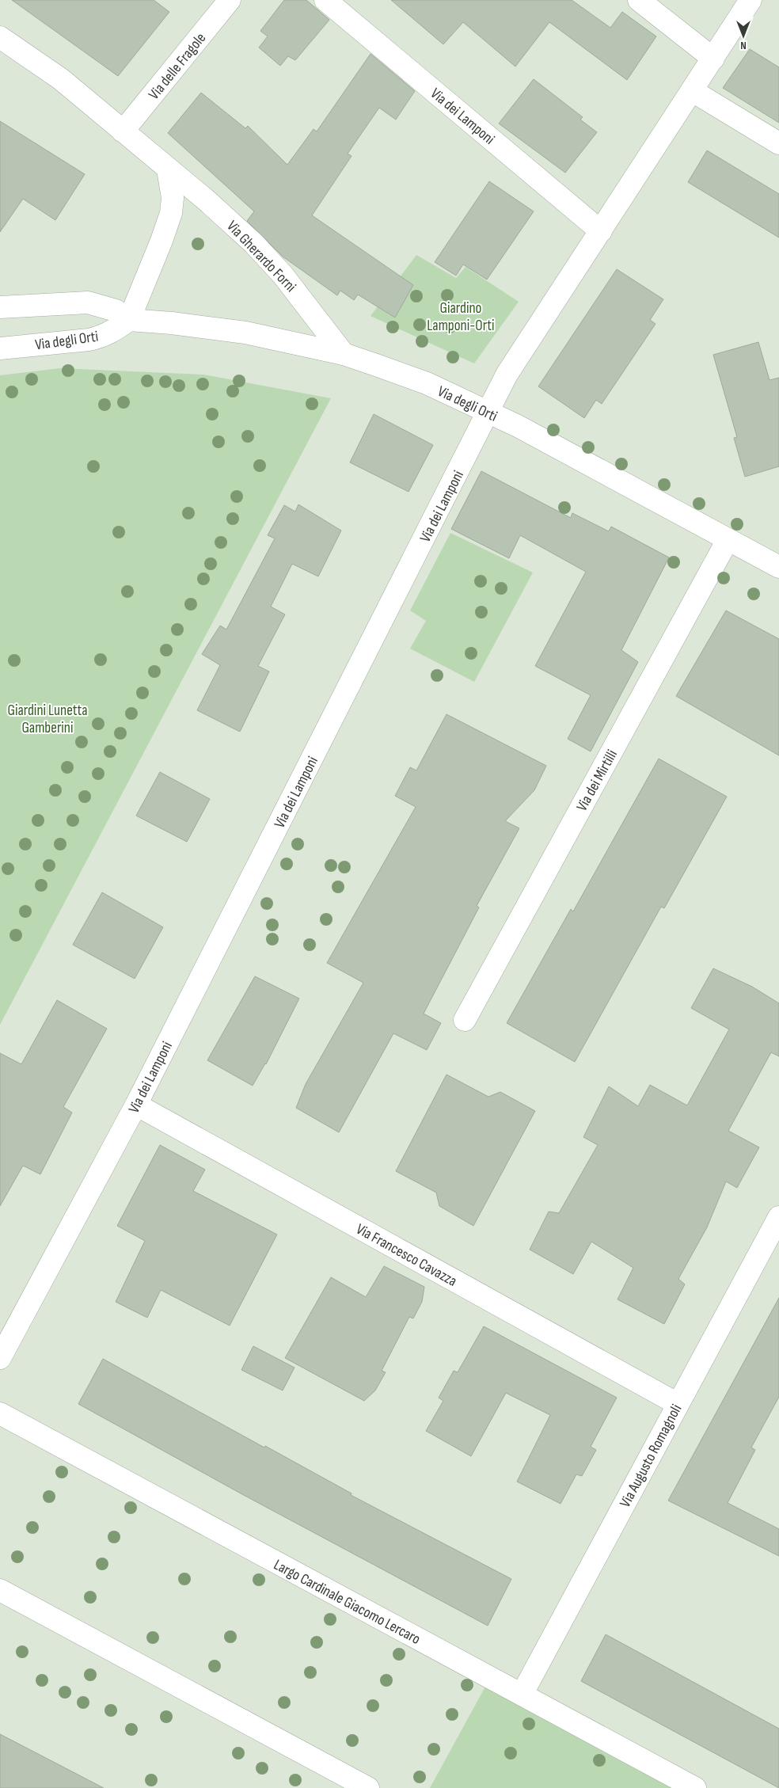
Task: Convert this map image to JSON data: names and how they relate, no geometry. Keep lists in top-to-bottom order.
{
  "streets": {
    "street": [
      "Via delle Fragole",
      "Via dei Lamponi",
      "Via Gherardo Forni",
      "Via degli Orti",
      "Via dei Mirtilli",
      "Via Francesco Cavazza",
      "Via Augusto Romagnoli",
      "Largo Cardinale Giacomo Lercaro"
    ]
  },
  "crossings": [
    ["Via delle Fragole", "Via Gherardo Forni"],
    ["Via dei Lamponi", "Via degli Orti"],
    ["Via dei Lamponi", "Via Francesco Cavazza"],
    ["Via Gherardo Forni", "Via degli Orti"],
    ["Via degli Orti", "Via dei Mirtilli"],
    ["Via Francesco Cavazza", "Via Augusto Romagnoli"],
    ["Via Augusto Romagnoli", "Largo Cardinale Giacomo Lercaro"]
  ],
  "parks": ["Giardino Lamponi-Orti", "Giardini Lunetta Gamberini"],
  "north": "bottom"
}
